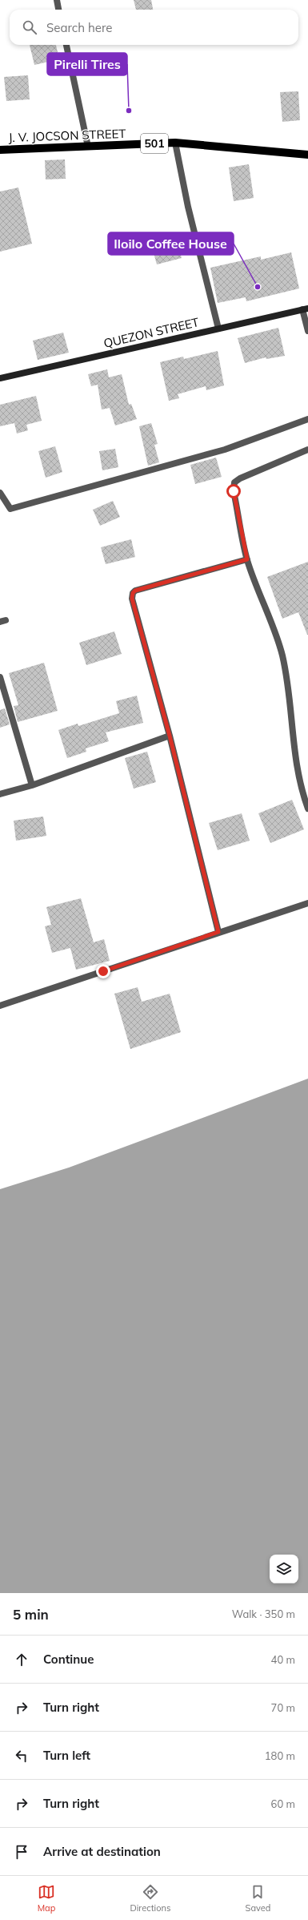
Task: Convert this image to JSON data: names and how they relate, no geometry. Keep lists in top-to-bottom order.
{
  "streets": {
    "main road": ["J. V. JOCSON STREET", "501", "QUEZON STREET"]
  },
  "places": ["Pirelli Tires", "Iloilo Coffee House"],
  "page": {
    "search": "Search here",
    "heading": ["5 min", "Walk · 350 m"],
    "list": [
      ["Continue", "40 m"],
      ["Turn right", "70 m"],
      ["Turn left", "180 m"],
      ["Turn right", "60 m"],
      "Arrive at destination"
    ],
    "nav": ["Map", "Directions", "Saved"]
  }
}
